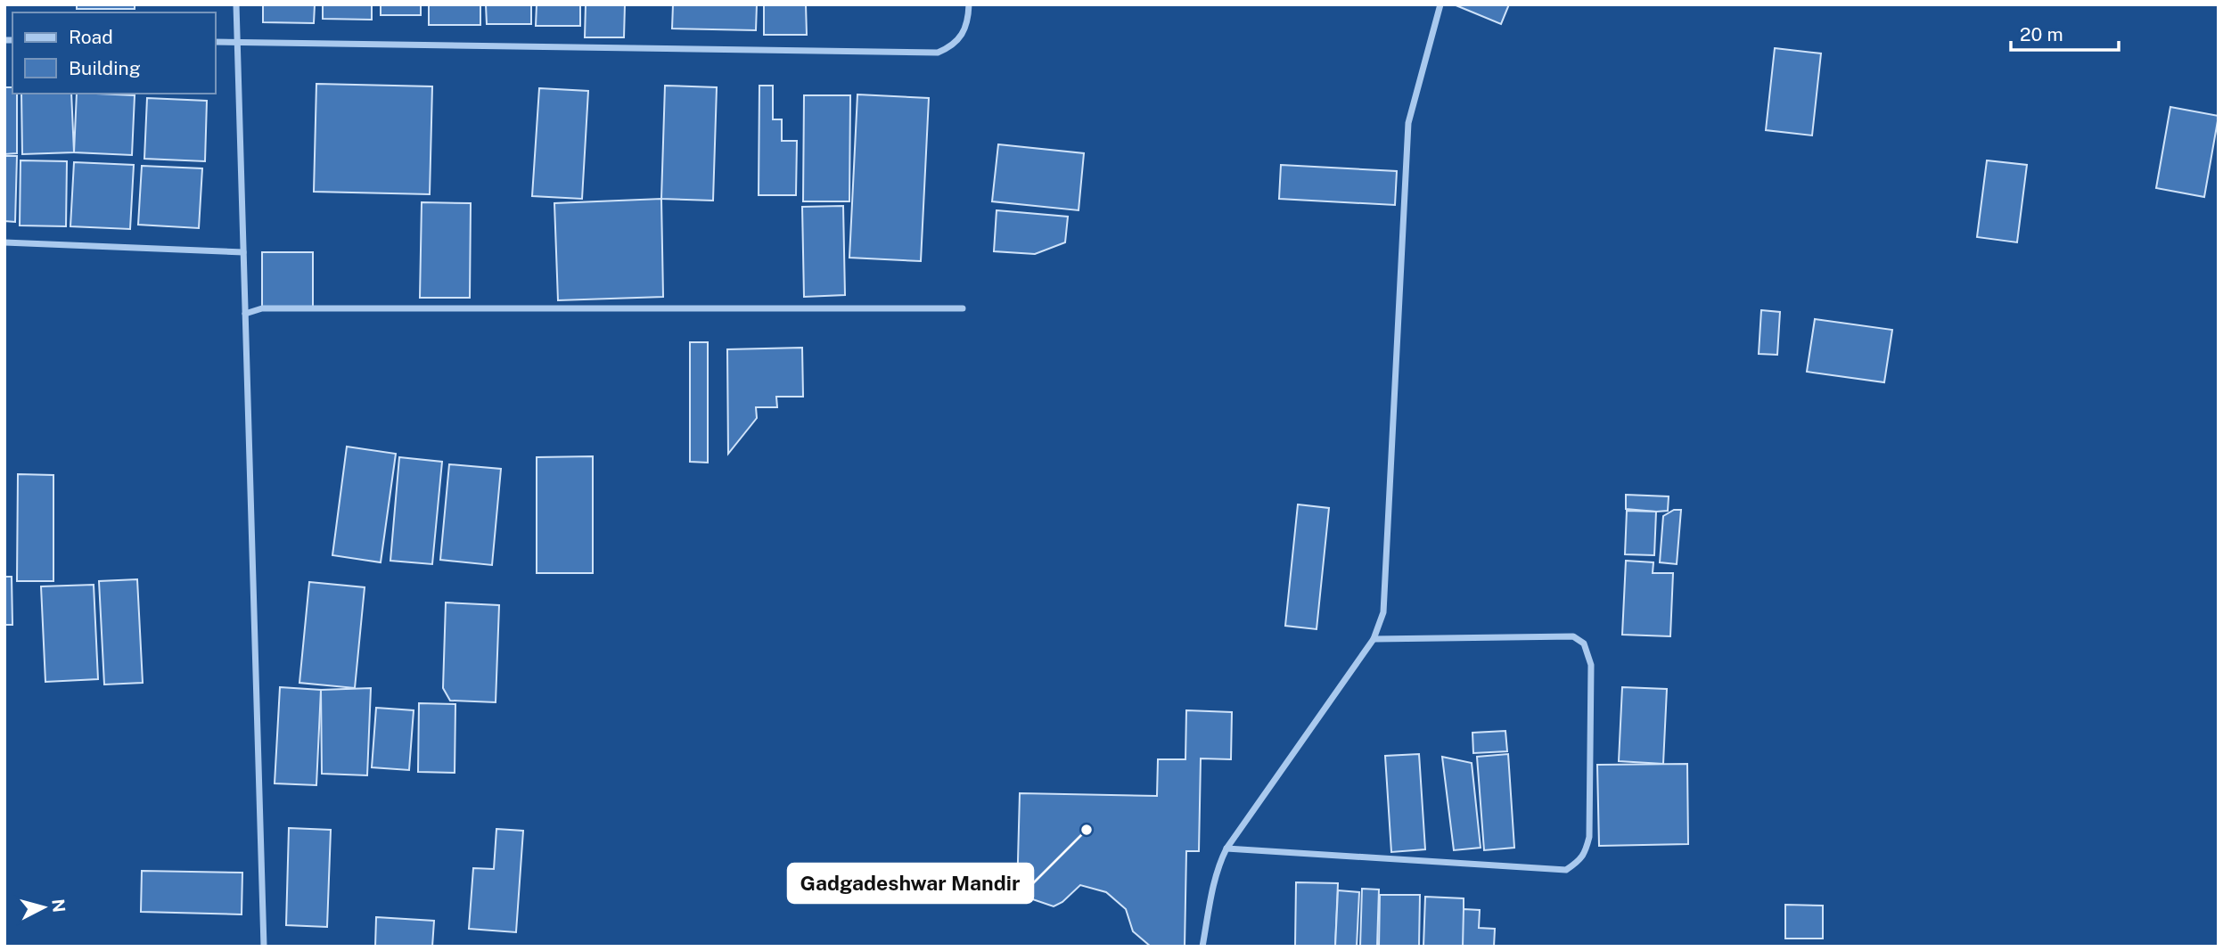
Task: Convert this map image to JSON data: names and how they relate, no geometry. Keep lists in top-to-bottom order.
{
  "places": ["Gadgadeshwar Mandir"],
  "legend": ["Road", "Building"],
  "scale_bar": "20 m",
  "north": "right"
}
